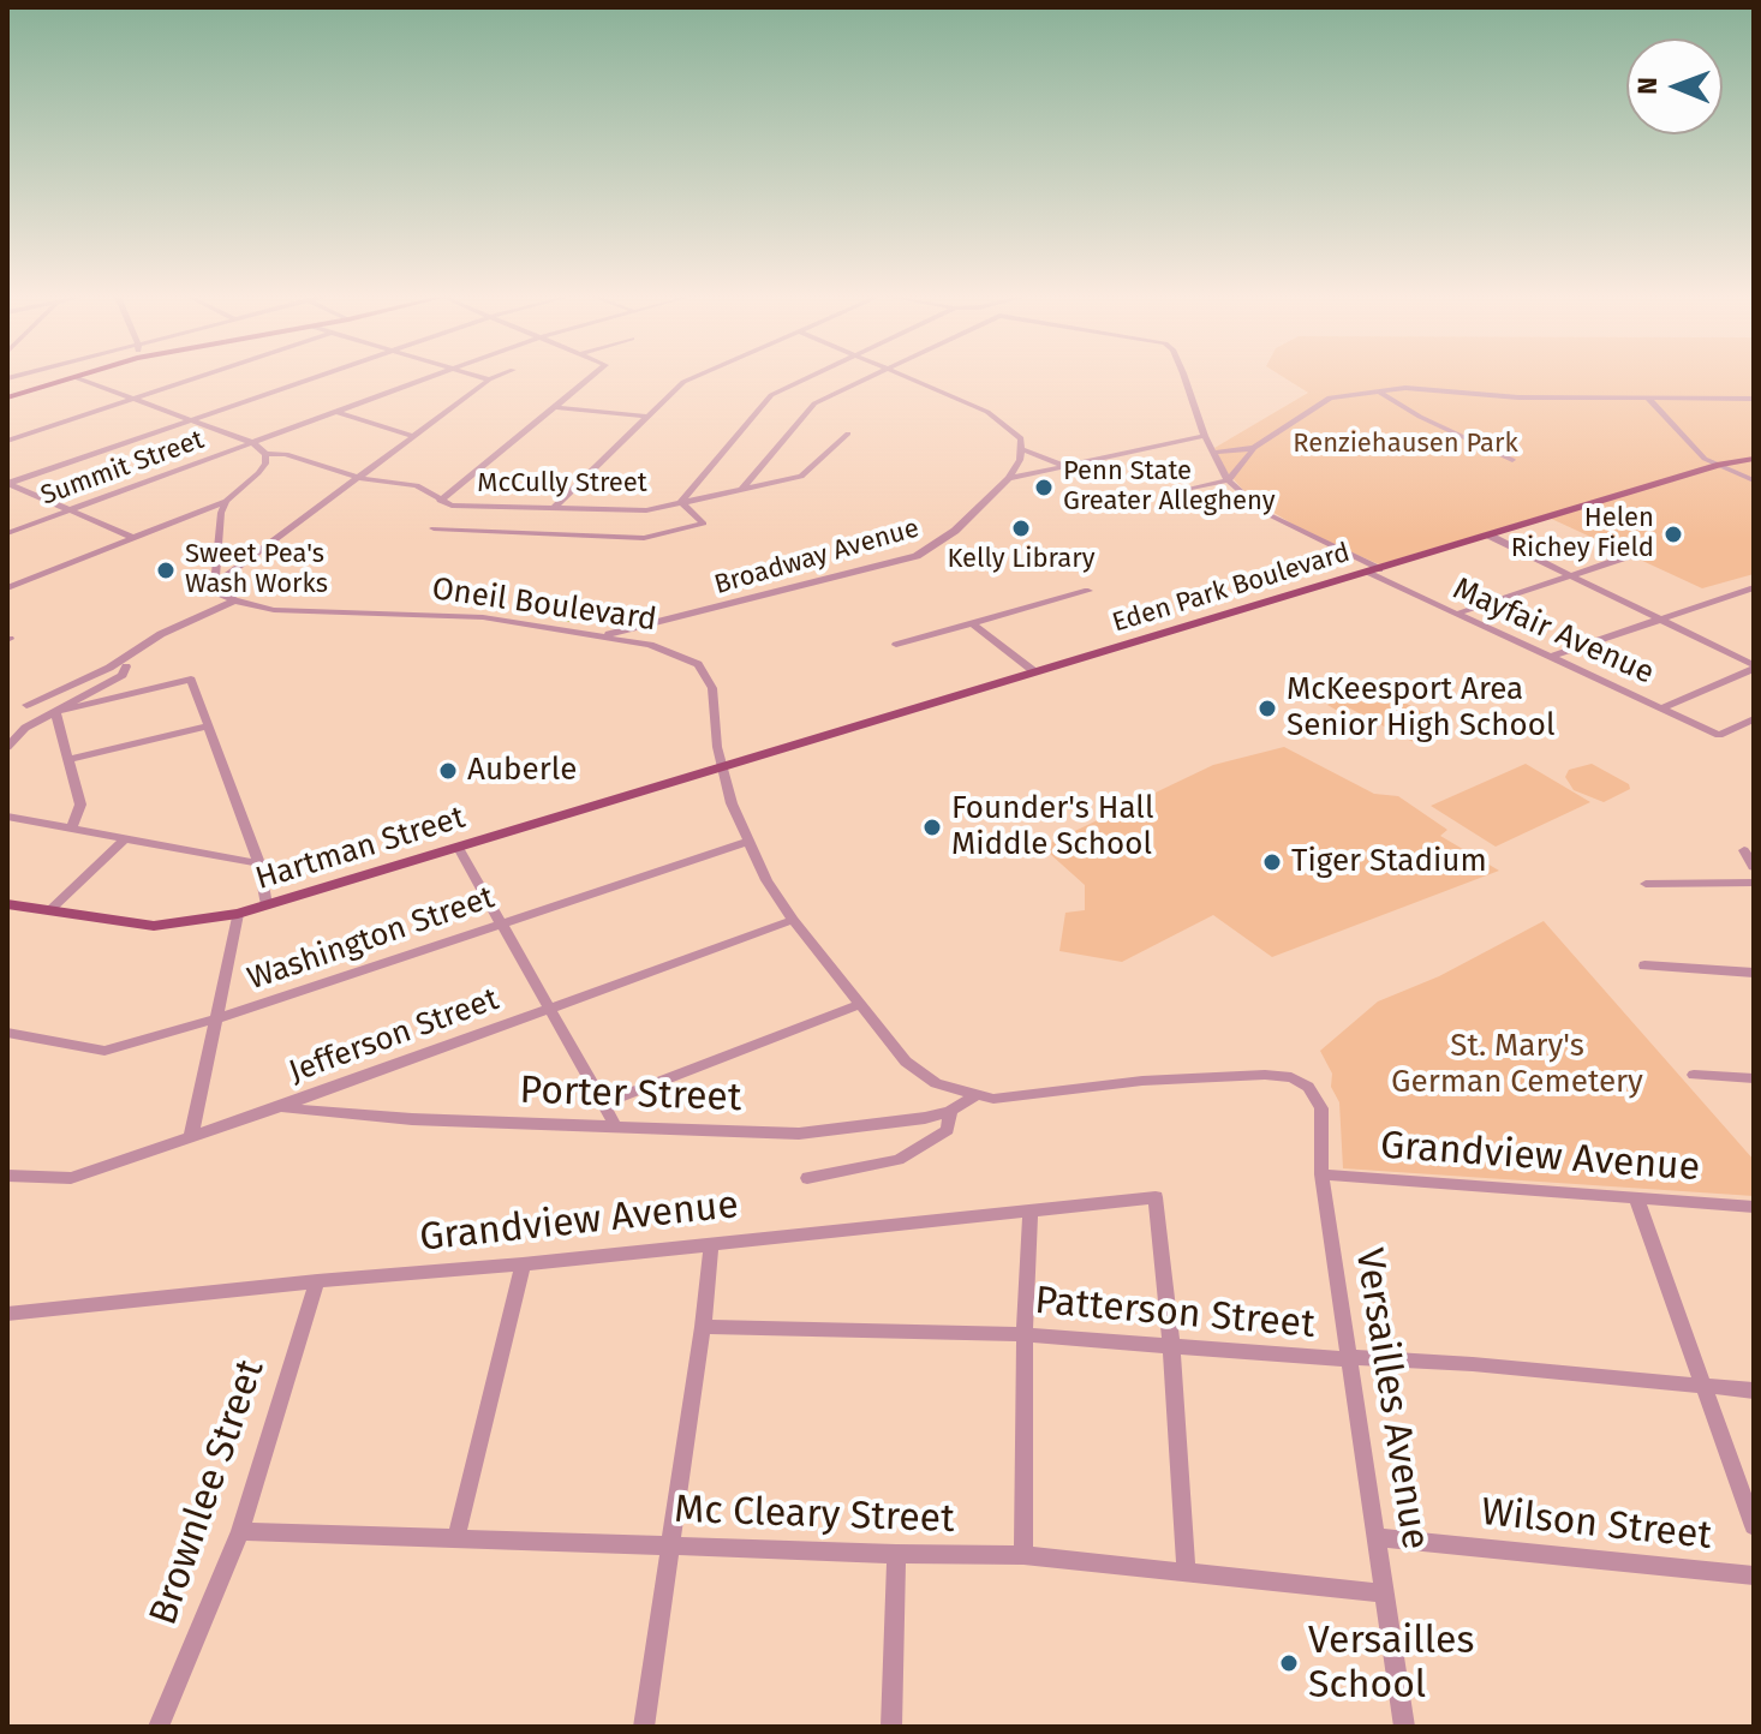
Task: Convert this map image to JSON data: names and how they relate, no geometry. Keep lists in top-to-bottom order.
{
  "streets": {
    "main road": ["Eden Park Boulevard", "Hartman Street"],
    "street": [
      "Summit Street",
      "McCully Street",
      "Broadway Avenue",
      "Oneil Boulevard",
      "Mayfair Avenue",
      "Washington Street",
      "Jefferson Street",
      "Porter Street",
      "Grandview Avenue",
      "Patterson Street",
      "Versailles Avenue",
      "Brownlee Street",
      "Mc Cleary Street",
      "Wilson Street"
    ]
  },
  "crossings": [
    ["Broadway Avenue", "Oneil Boulevard"],
    ["Eden Park Boulevard", "Oneil Boulevard"],
    ["Eden Park Boulevard", "Mayfair Avenue"],
    ["Eden Park Boulevard", "Hartman Street"],
    ["Oneil Boulevard", "Hartman Street"],
    ["Oneil Boulevard", "Washington Street"],
    ["Oneil Boulevard", "Jefferson Street"],
    ["Oneil Boulevard", "Porter Street"],
    ["Oneil Boulevard", "Versailles Avenue"],
    ["Jefferson Street", "Porter Street"],
    ["Grandview Avenue", "Patterson Street"],
    ["Grandview Avenue", "Versailles Avenue"],
    ["Grandview Avenue", "Brownlee Street"],
    ["Patterson Street", "Versailles Avenue"],
    ["Versailles Avenue", "Mc Cleary Street"],
    ["Versailles Avenue", "Wilson Street"],
    ["Brownlee Street", "Mc Cleary Street"]
  ],
  "parks": ["Renziehausen Park", "St. Mary's German Cemetery"],
  "places": [
    "Penn State Greater Allegheny",
    "Kelly Library",
    "Helen Richey Field",
    "Sweet Pea's Wash Works",
    "McKeesport Area Senior High School",
    "Auberle",
    "Founder's Hall Middle School",
    "Tiger Stadium",
    "Versailles School"
  ],
  "north": "left"
}
